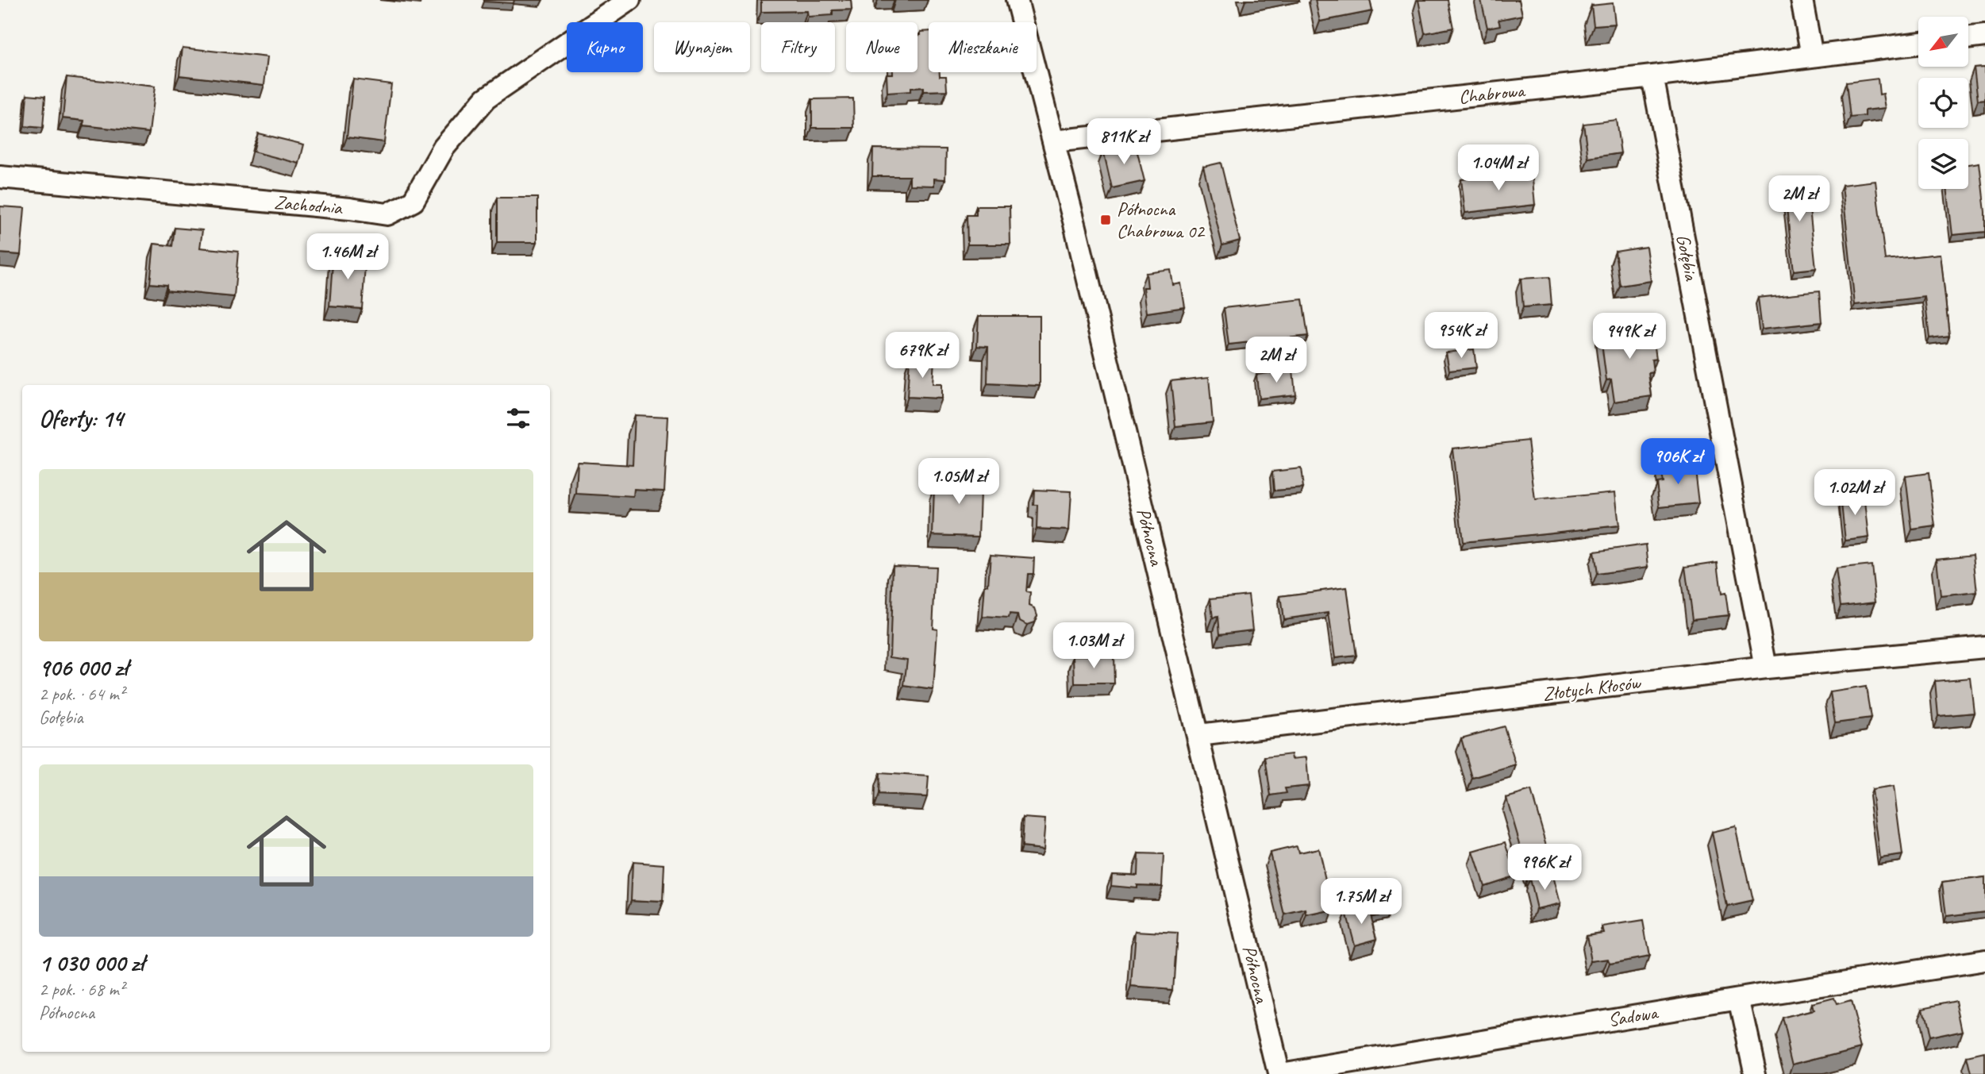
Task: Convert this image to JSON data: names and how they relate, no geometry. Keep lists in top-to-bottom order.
{
  "streets": {
    "street": [
      "Chabrowa",
      "Zachodnia",
      "Gołębia",
      "Północna",
      "Złotych Kłosów",
      "Sadowa"
    ]
  },
  "crossings": [
    ["Chabrowa", "Gołębia"],
    ["Chabrowa", "Północna"],
    ["Gołębia", "Złotych Kłosów"],
    ["Północna", "Złotych Kłosów"],
    ["Północna", "Sadowa"]
  ],
  "places": {
    "transit": ["Północna Chabrowa 02"]
  },
  "north": "bottom left",
  "page": {
    "chip": [
      "Kupno",
      "Wynajem",
      "Filtry",
      "Nowe",
      "Mieszkanie"
    ],
    "price": [
      "811K zł",
      "1.04M zł",
      "2M zł",
      "1.46M zł",
      "954K zł",
      "949K zł",
      "679K zł",
      "2M zł",
      "906K zł",
      "1.05M zł",
      "1.02M zł",
      "1.03M zł",
      "996K zł",
      "1.75M zł"
    ],
    "heading": "Oferty: 14",
    "list": [
      {
        "name": "906 000 zł",
        "note": "2 pok. · 64 m² · Gołębia"
      },
      {
        "name": "1 030 000 zł",
        "note": "2 pok. · 68 m² · Północna"
      }
    ]
  }
}
